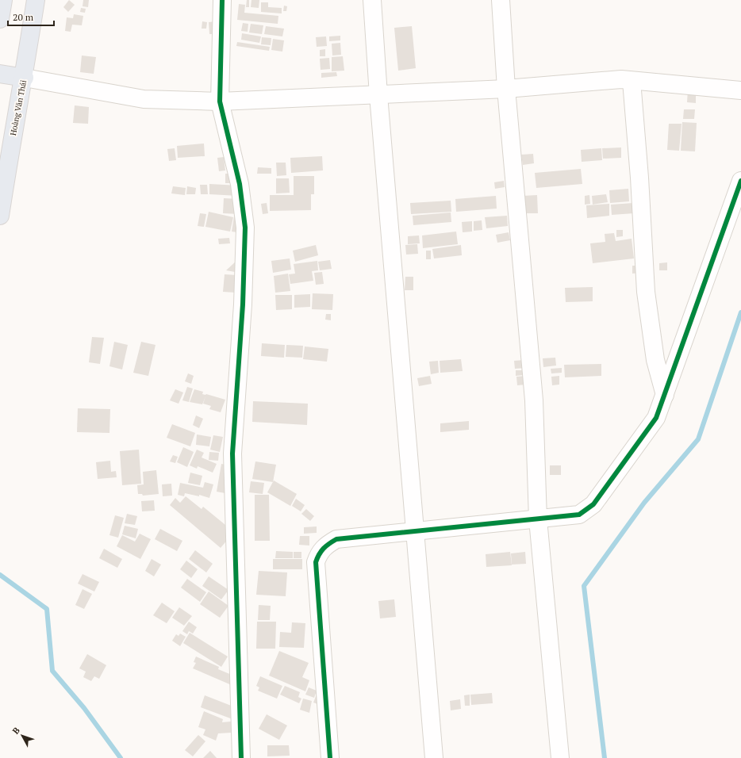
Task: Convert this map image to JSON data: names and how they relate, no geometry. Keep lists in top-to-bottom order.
{
  "streets": {
    "main road": ["Hoàng Văn Thái"]
  },
  "scale_bar": "20 m",
  "north": "top left"
}
